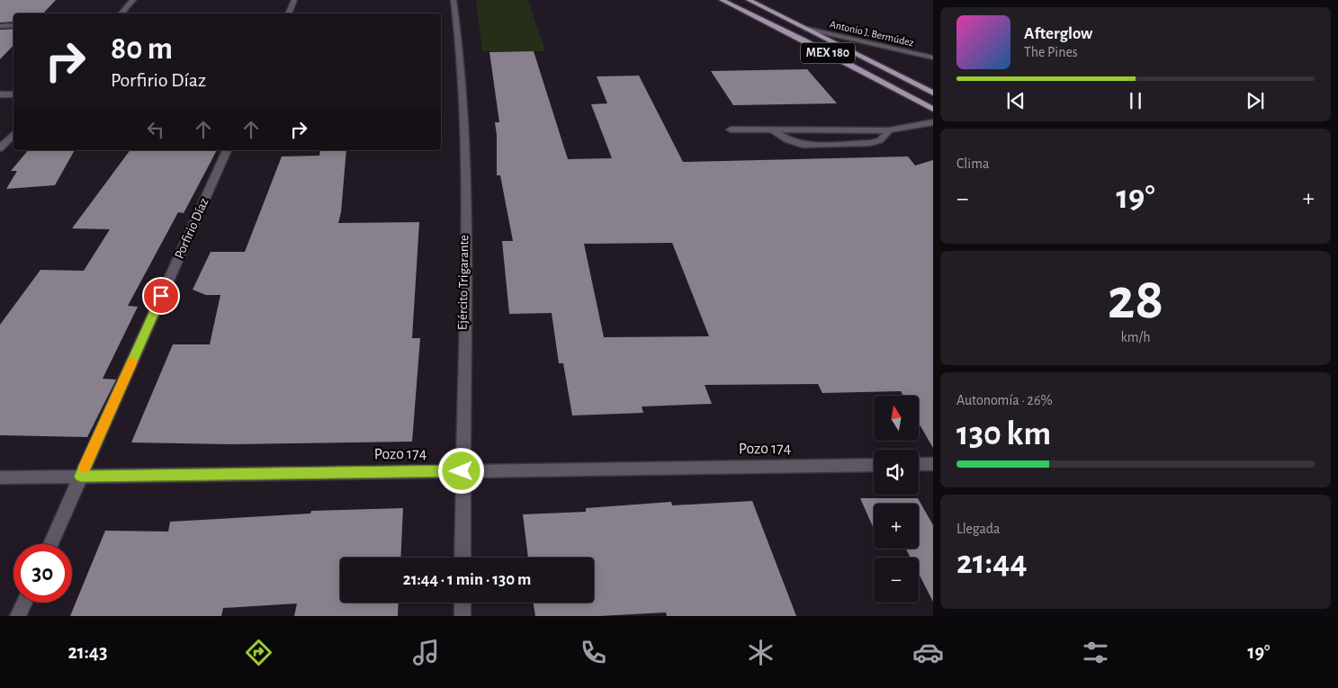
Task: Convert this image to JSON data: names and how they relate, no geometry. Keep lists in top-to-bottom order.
{
  "streets": {
    "main road": ["MEX 180"],
    "street": [
      "Antonio J. Bermúdez",
      "Porfirio Díaz",
      "Ejército Trigarante",
      "Pozo 174"
    ]
  },
  "crossings": [
    ["Antonio J. Bermúdez", "MEX 180"],
    ["Porfirio Díaz", "Pozo 174"],
    ["Ejército Trigarante", "Pozo 174"]
  ],
  "north": "top",
  "page": {
    "turn": ["80 m", "Porfirio Díaz"],
    "song": ["Afterglow", "The Pines"],
    "tile": [
      "Clima",
      ["28", "km/h"],
      ["Autonomía · 26%", "130 km"],
      ["Llegada", "21:44"]
    ],
    "heat": ["−", "19°", "+"],
    "map_buttons": ["+", "−"],
    "limit": "30",
    "trip": "21:44 · 1 min · 130 m",
    "tabs": ["21:43", "19°"]
  }
}
